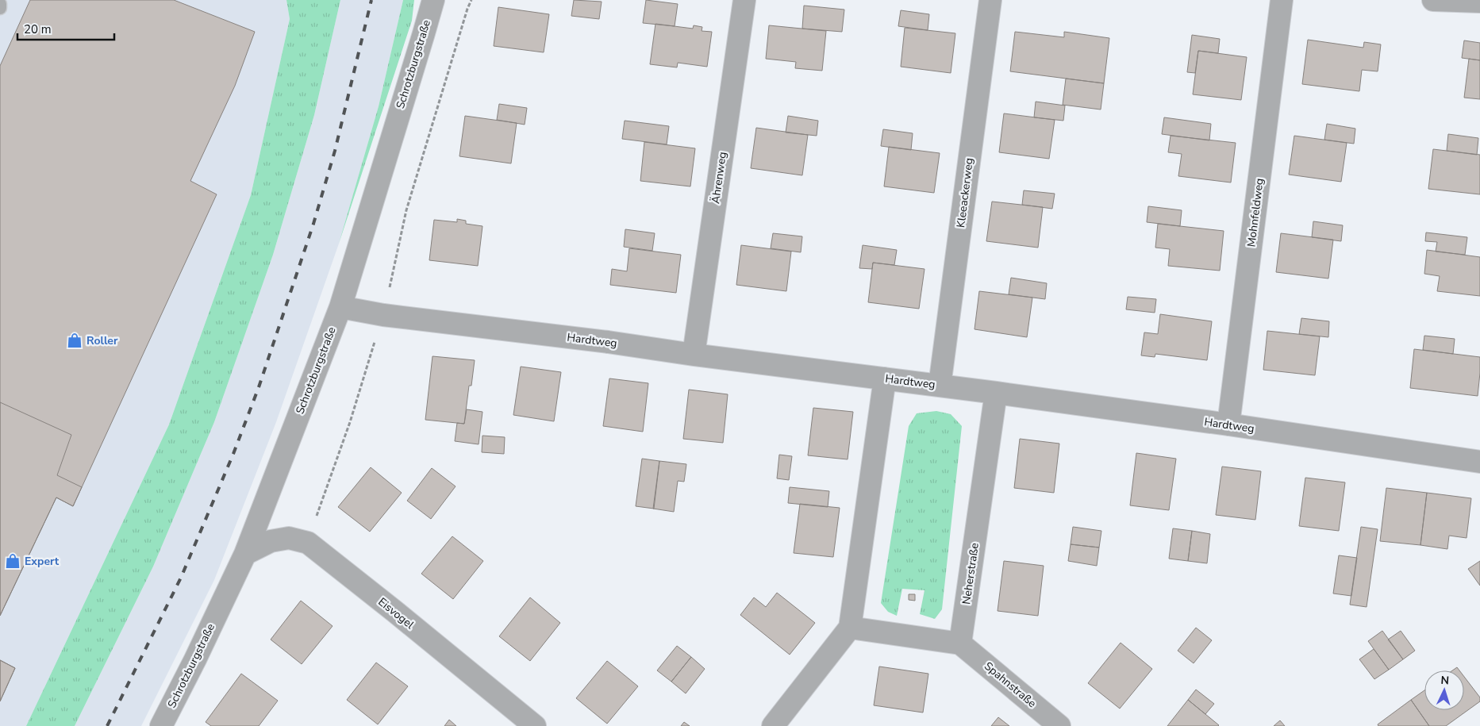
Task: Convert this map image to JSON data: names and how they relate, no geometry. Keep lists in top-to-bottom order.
{
  "streets": {
    "street": [
      "Schrotzburgstraße",
      "Ährenweg",
      "Kleeackerweg",
      "Mohnfeldweg",
      "Hardtweg",
      "Neherstraße",
      "Eisvogel",
      "Spahnstraße"
    ]
  },
  "crossings": [
    ["Schrotzburgstraße", "Hardtweg"],
    ["Schrotzburgstraße", "Eisvogel"],
    ["Ährenweg", "Hardtweg"],
    ["Kleeackerweg", "Hardtweg"],
    ["Mohnfeldweg", "Hardtweg"],
    ["Hardtweg", "Neherstraße"],
    ["Neherstraße", "Spahnstraße"]
  ],
  "places": {
    "shop": ["Roller", "Expert"]
  },
  "scale_bar": "20 m",
  "north": "top"
}
